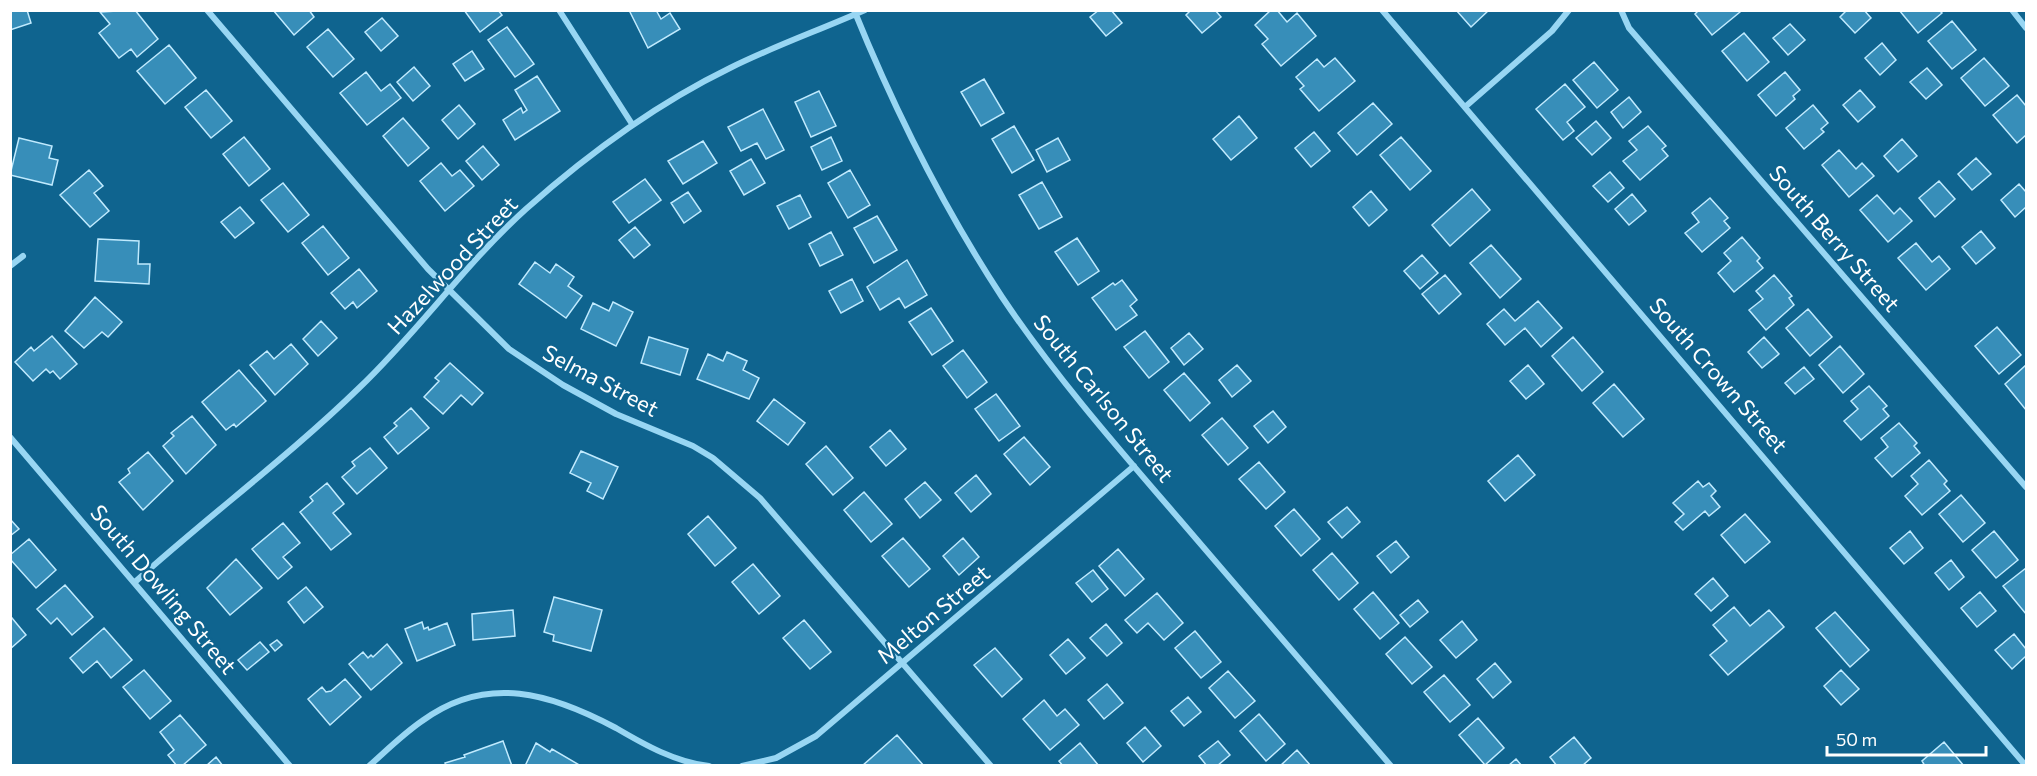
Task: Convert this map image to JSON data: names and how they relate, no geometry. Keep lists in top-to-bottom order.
{
  "streets": {
    "street": [
      "South Berry Street",
      "Hazelwood Street",
      "South Crown Street",
      "Selma Street",
      "South Carlson Street",
      "South Dowling Street",
      "Melton Street"
    ]
  },
  "crossings": [
    ["Hazelwood Street", "Selma Street"],
    ["Hazelwood Street", "South Carlson Street"],
    ["Hazelwood Street", "South Dowling Street"],
    ["Selma Street", "Melton Street"],
    ["South Carlson Street", "Melton Street"]
  ],
  "scale_bar": "50 m"
}
